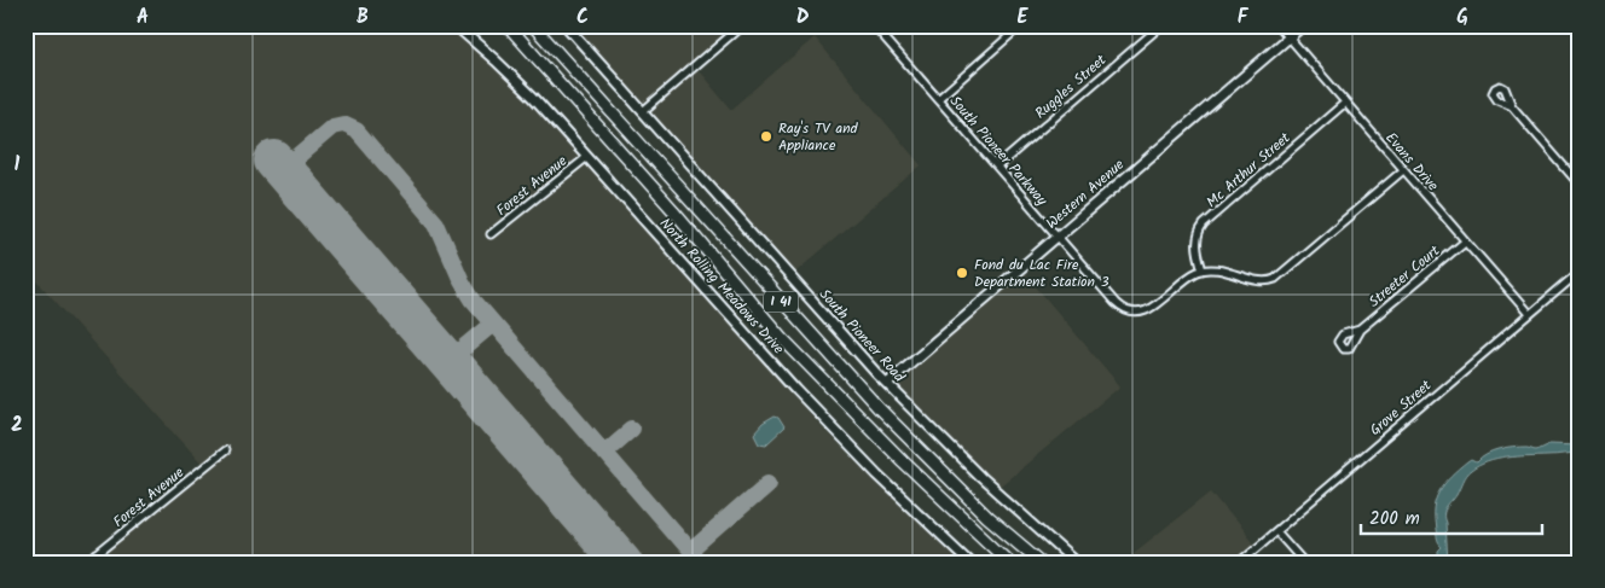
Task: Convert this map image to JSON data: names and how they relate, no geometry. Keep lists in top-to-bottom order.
{
  "streets": {
    "highway": ["I 41"],
    "main road": ["Western Avenue", "North Rolling Meadows Drive", "South Pioneer Road"],
    "street": [
      "Ruggles Street",
      "South Pioneer Parkway",
      "Evans Drive",
      "Mc Arthur Street",
      "Forest Avenue",
      "Streeter Court",
      "Grove Street"
    ]
  },
  "crossings": [
    ["Ruggles Street", "South Pioneer Parkway"],
    ["South Pioneer Parkway", "Mc Arthur Street"],
    ["South Pioneer Parkway", "Western Avenue"],
    ["Evans Drive", "Mc Arthur Street"],
    ["Evans Drive", "Western Avenue"],
    ["Evans Drive", "Streeter Court"],
    ["Evans Drive", "Grove Street"],
    ["Forest Avenue", "North Rolling Meadows Drive"],
    ["Western Avenue", "South Pioneer Road"]
  ],
  "places": ["Ray's TV and Appliance", "Fond du Lac Fire Department Station 3"],
  "scale_bar": "200 m",
  "grid": {
    "columns": [
      "A",
      "B",
      "C",
      "D",
      "E",
      "F",
      "G"
    ],
    "rows": ["1", "2"]
  }
}
